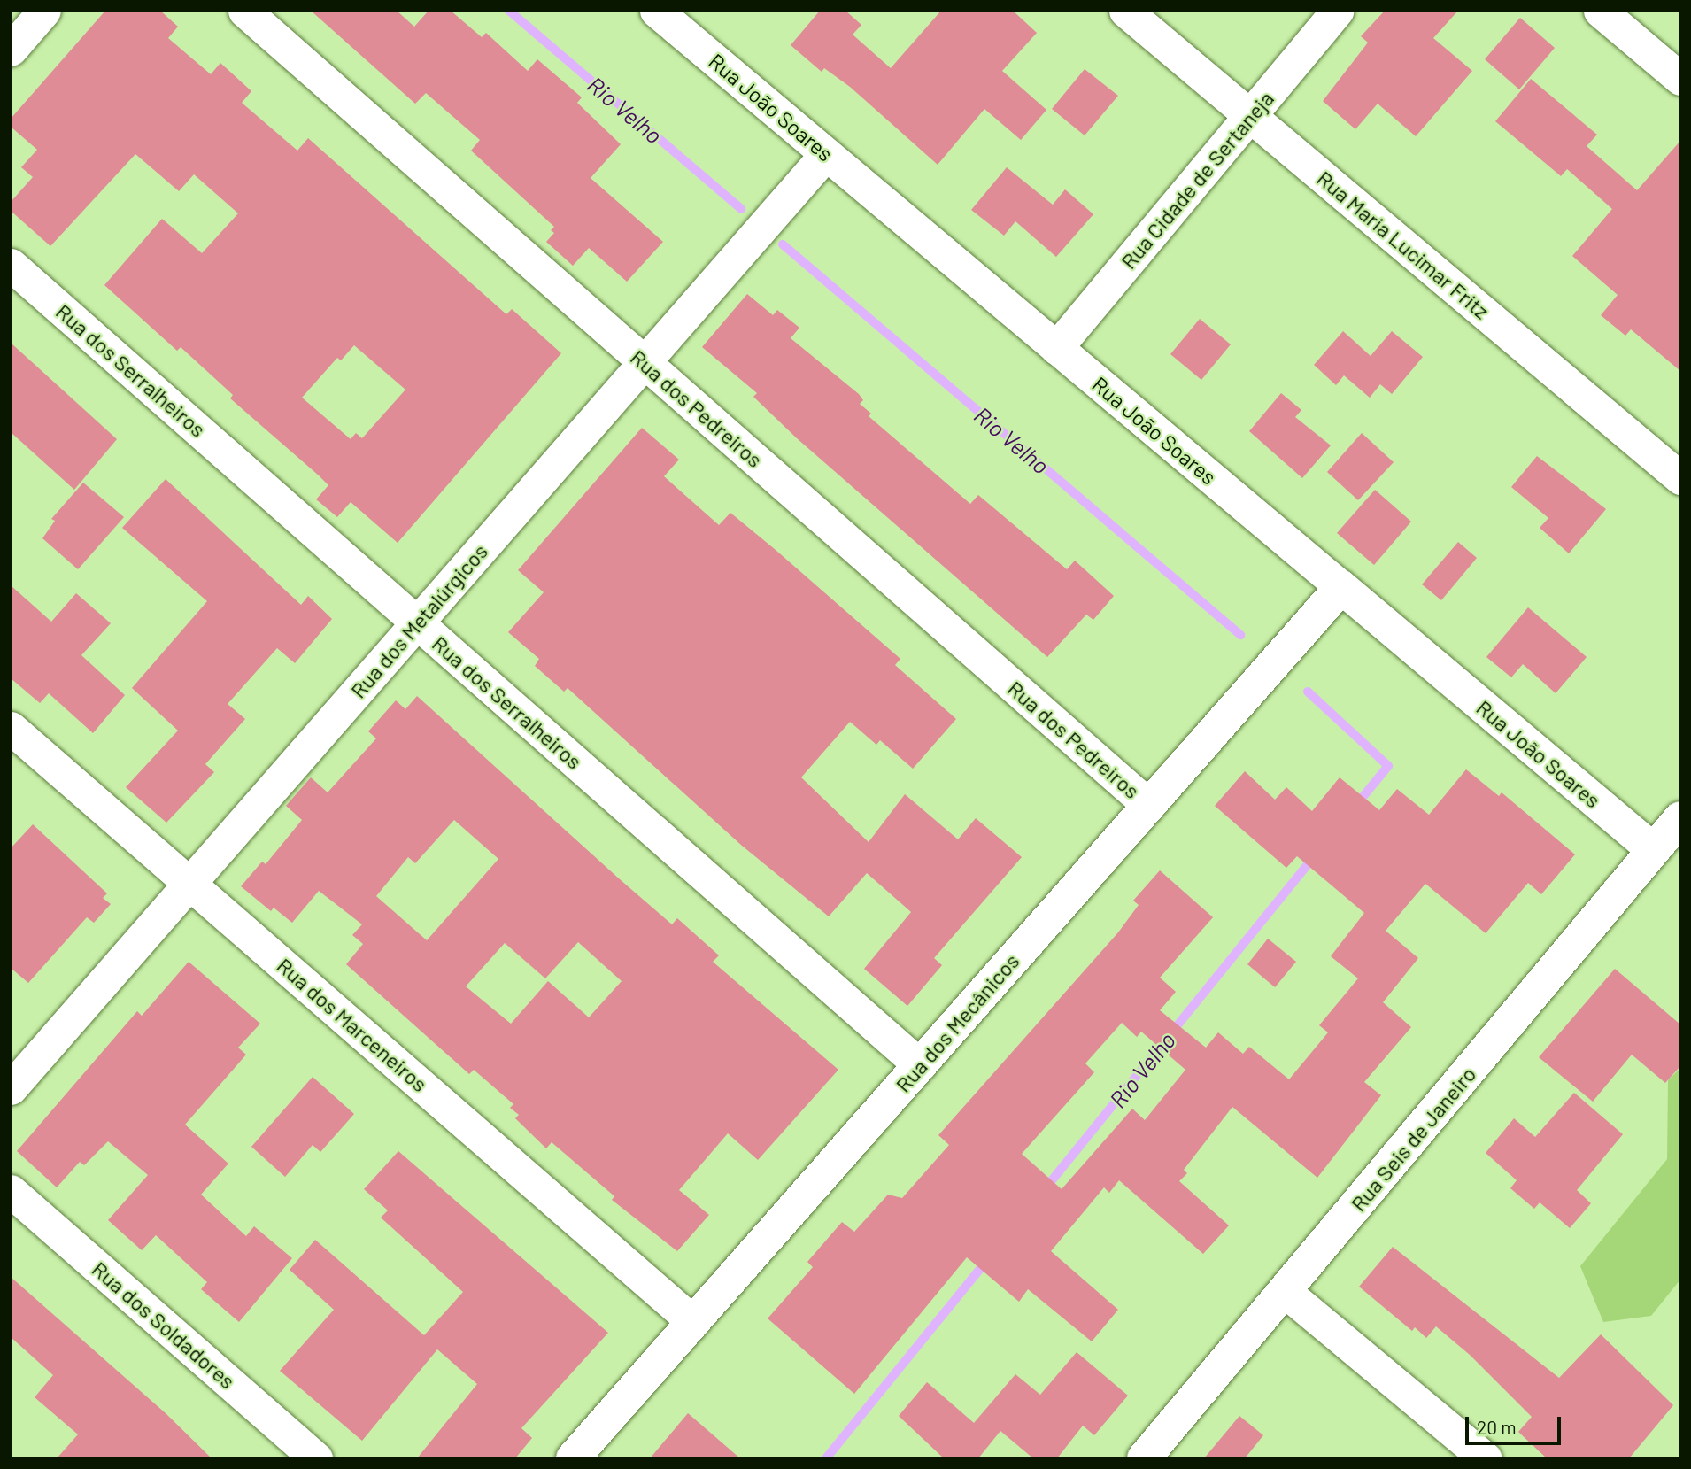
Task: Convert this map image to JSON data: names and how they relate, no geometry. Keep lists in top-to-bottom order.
{
  "streets": {
    "main road": ["Rua João Soares", "Rua dos Mecânicos", "Rua Seis de Janeiro"],
    "street": [
      "Rua Cidade de Sertaneja",
      "Rua Maria Lucimar Fritz",
      "Rua dos Serralheiros",
      "Rua dos Pedreiros",
      "Rua dos Metalúrgicos",
      "Rua dos Marceneiros",
      "Rua dos Soldadores"
    ]
  },
  "crossings": [
    ["Rua João Soares", "Rua Cidade de Sertaneja"],
    ["Rua João Soares", "Rua dos Metalúrgicos"],
    ["Rua João Soares", "Rua dos Mecânicos"],
    ["Rua João Soares", "Rua Seis de Janeiro"],
    ["Rua Cidade de Sertaneja", "Rua Maria Lucimar Fritz"],
    ["Rua dos Serralheiros", "Rua dos Metalúrgicos"],
    ["Rua dos Serralheiros", "Rua dos Mecânicos"],
    ["Rua dos Pedreiros", "Rua dos Metalúrgicos"],
    ["Rua dos Pedreiros", "Rua dos Mecânicos"],
    ["Rua dos Metalúrgicos", "Rua dos Marceneiros"],
    ["Rua dos Mecânicos", "Rua dos Marceneiros"]
  ],
  "water": ["Rio Velho"],
  "scale_bar": "20 m"
}
